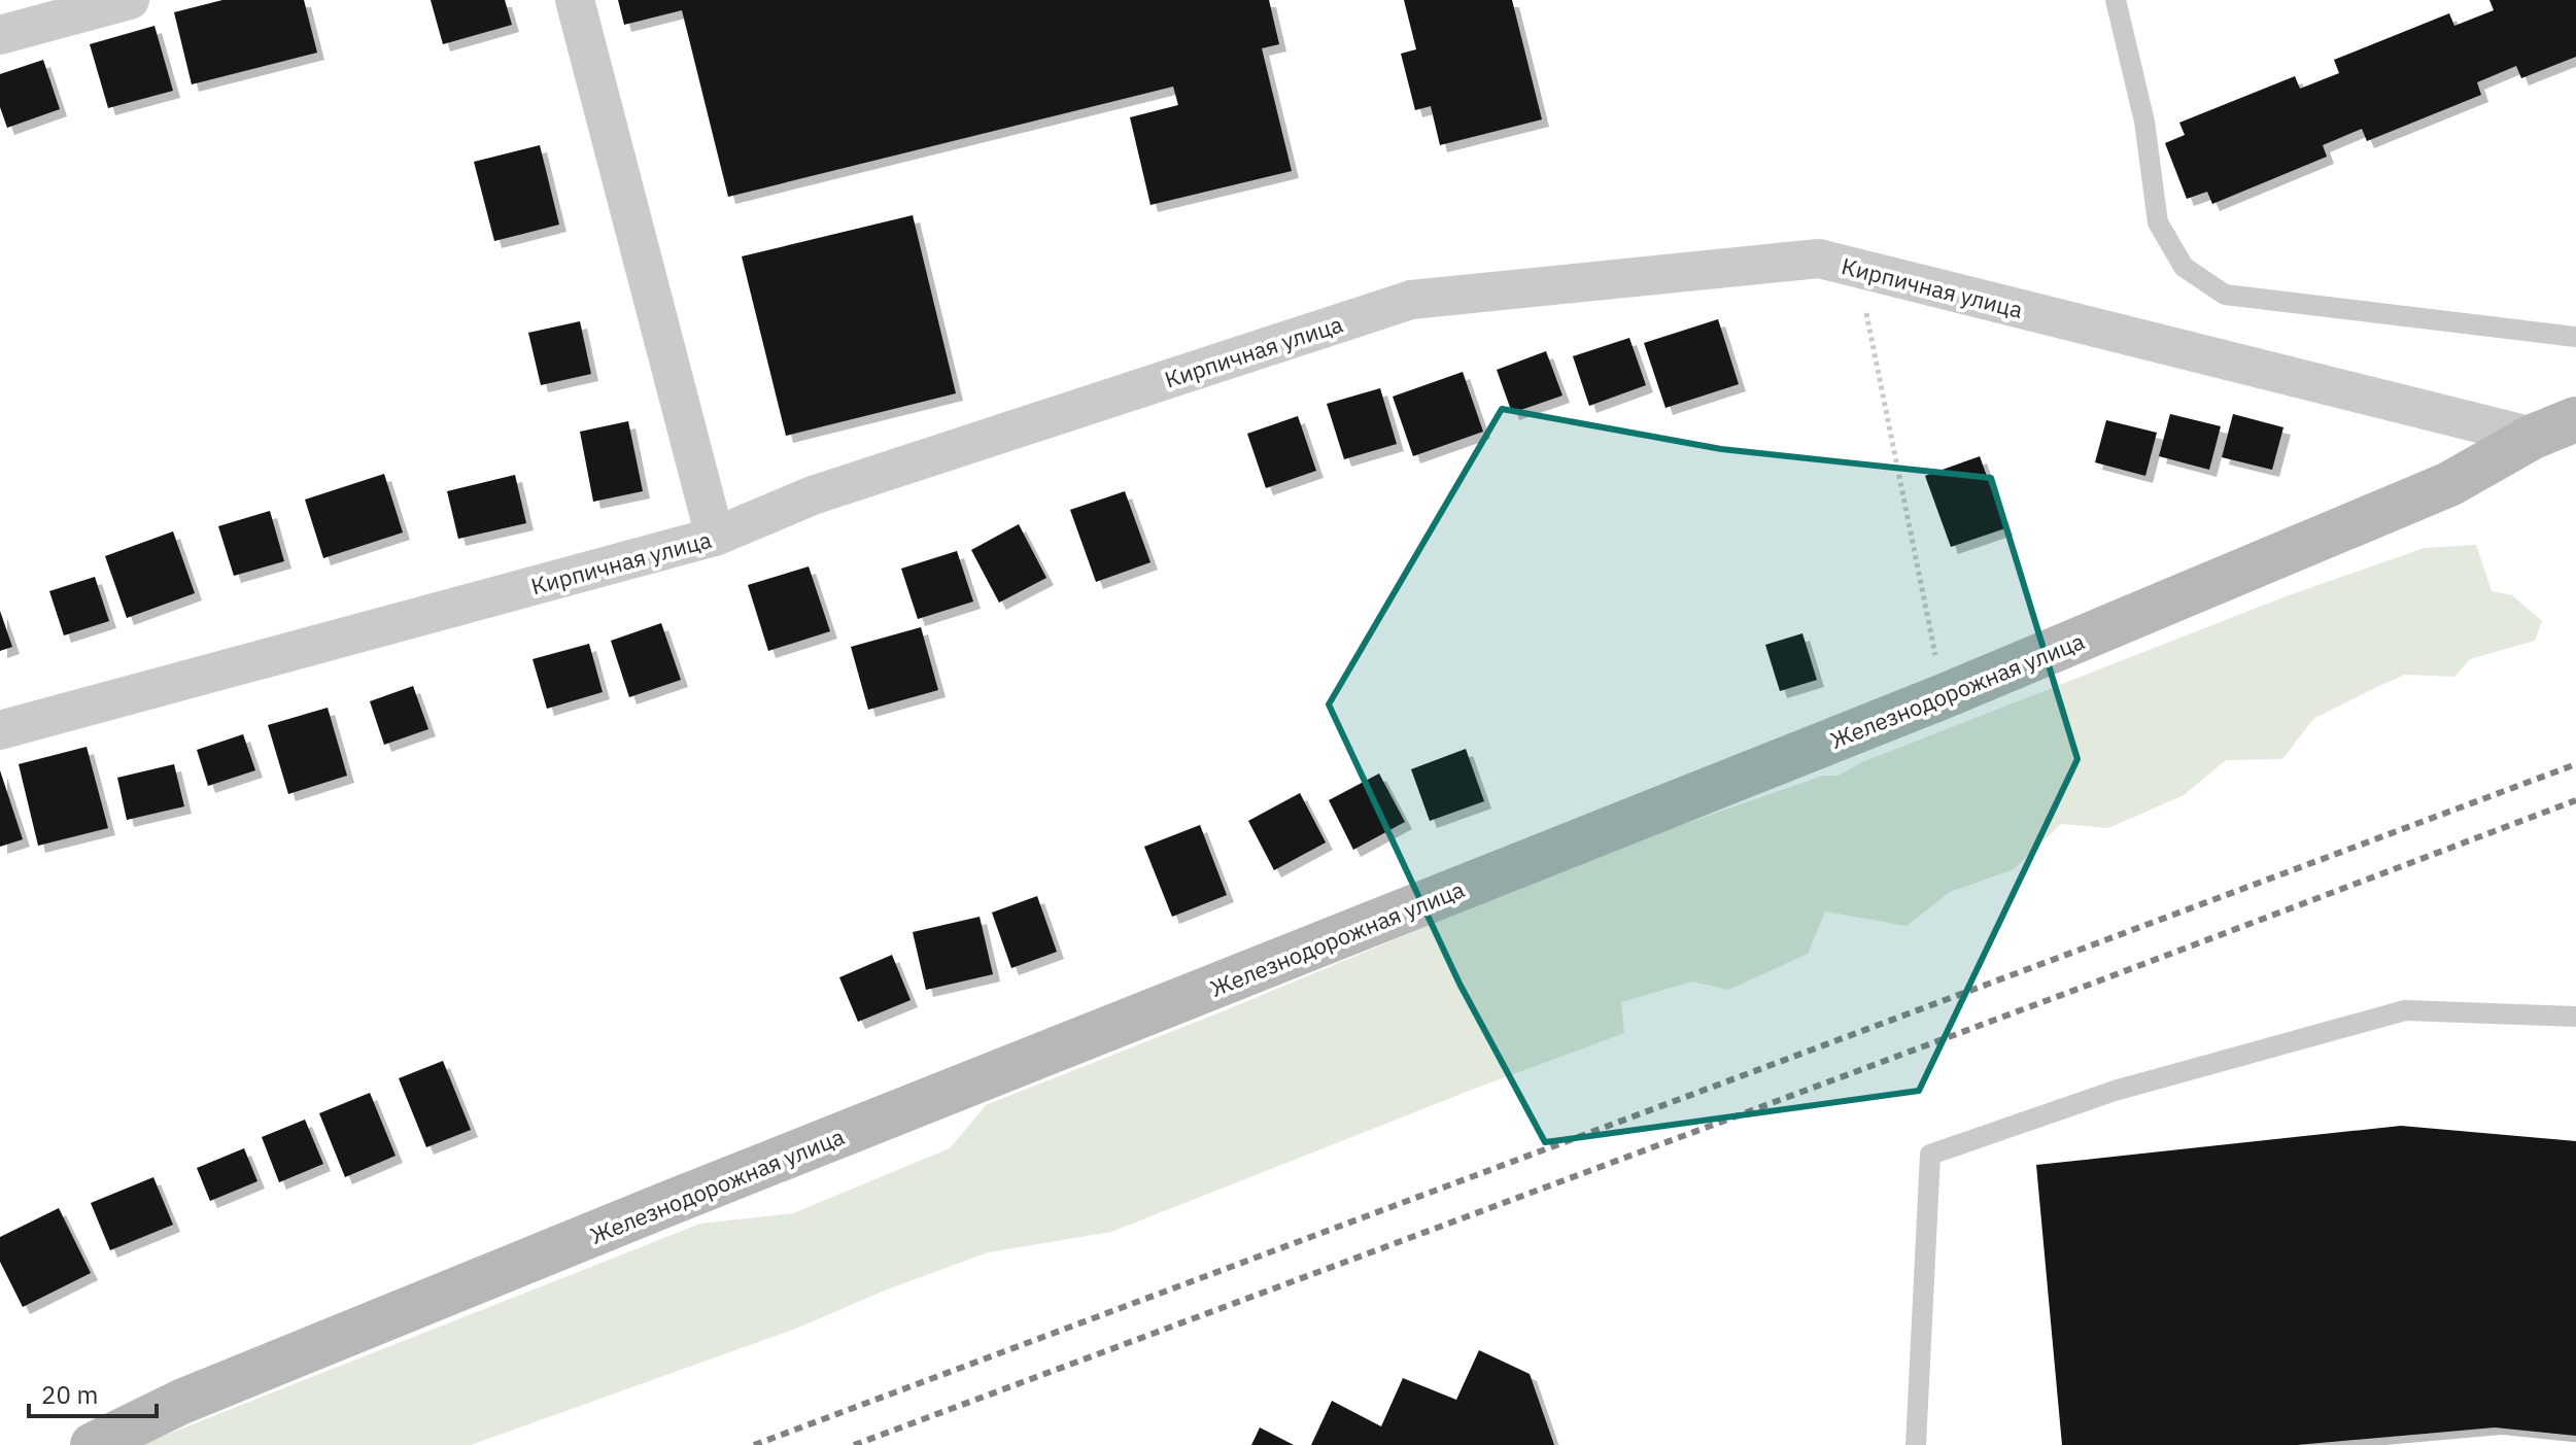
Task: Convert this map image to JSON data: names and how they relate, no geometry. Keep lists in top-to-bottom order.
{
  "streets": {
    "street": ["Кирпичная улица", "Железнодорожная улица"]
  },
  "crossings": [
    ["Кирпичная улица", "Железнодорожная улица"]
  ],
  "scale_bar": "20 m"
}
